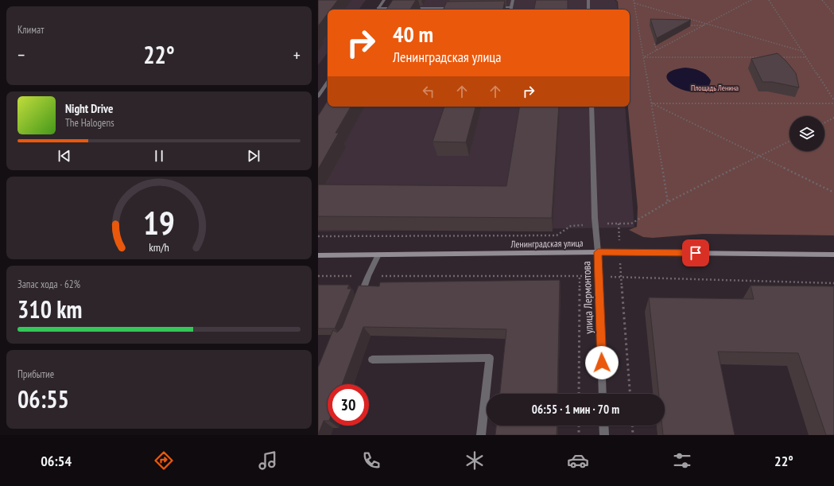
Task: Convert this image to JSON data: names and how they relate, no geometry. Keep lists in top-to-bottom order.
{
  "streets": {
    "main road": ["Ленинградская улица"],
    "street": ["улица Лермонтова"]
  },
  "crossings": [
    ["Ленинградская улица", "улица Лермонтова"]
  ],
  "parks": ["Площадь Ленина"],
  "page": {
    "tile": [
      "Климат",
      ["Запас хода · 62%", "310 km"],
      ["Прибытие", "06:55"]
    ],
    "turn": ["40 m", "Ленинградская улица"],
    "heat": ["−", "22°", "+"],
    "song": ["Night Drive", "The Halogens"],
    "limit": "30",
    "trip": "06:55 · 1 мин · 70 m",
    "tabs": ["06:54", "22°"],
    "gauge": ["19", "km/h"]
  }
}
